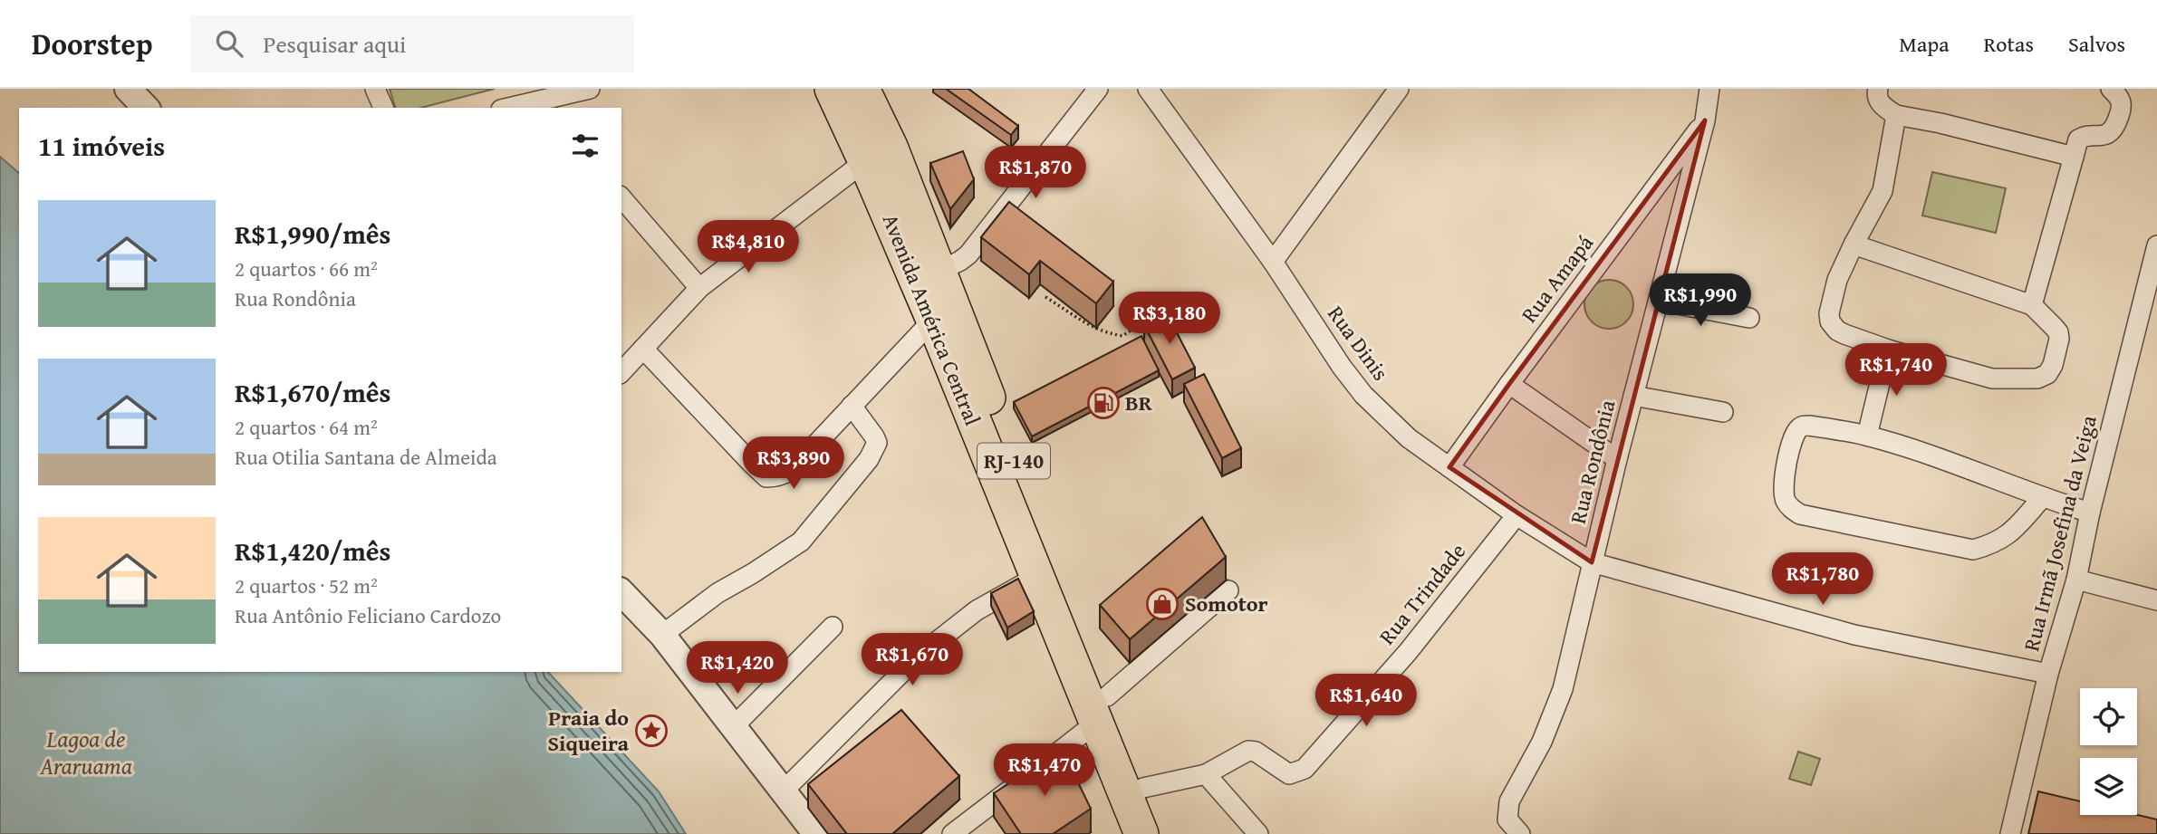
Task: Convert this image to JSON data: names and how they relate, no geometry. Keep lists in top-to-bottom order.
{
  "streets": {
    "highway": ["Avenida América Central", "RJ-140"],
    "street": [
      "Rua Amapá",
      "Rua Dinis",
      "Rua Rondônia",
      "Rua Irmã Josefina da Veiga",
      "Rua Trindade"
    ]
  },
  "crossings": [
    ["Rua Amapá", "Rua Dinis"],
    ["Rua Amapá", "Rua Rondônia"],
    ["Avenida América Central", "Rua Trindade"],
    ["Rua Dinis", "Rua Rondônia"],
    ["Rua Dinis", "Rua Irmã Josefina da Veiga"],
    ["Rua Dinis", "Rua Trindade"]
  ],
  "water": ["Lagoa de Araruama"],
  "places": {
    "fuel station": ["BR"],
    "shop": ["Somotor"],
    "place": ["Praia do Siqueira"]
  },
  "page": {
    "header": "Doorstep",
    "search": "Pesquisar aqui",
    "nav": ["Mapa", "Rotas", "Salvos"],
    "heading": "11 imóveis",
    "price": [
      "R$1,870",
      "R$4,810",
      "R$1,990",
      "R$3,180",
      "R$1,740",
      "R$3,890",
      "R$1,780",
      "R$1,670",
      "R$1,420",
      "R$1,640",
      "R$1,470"
    ],
    "list": [
      {
        "name": "R$1,990/mês",
        "note": "2 quartos · 66 m² · Rua Rondônia"
      },
      {
        "name": "R$1,670/mês",
        "note": "2 quartos · 64 m² · Rua Otilia Santana de Almeida"
      },
      {
        "name": "R$1,420/mês",
        "note": "2 quartos · 52 m² · Rua Antônio Feliciano Cardozo"
      }
    ]
  }
}
